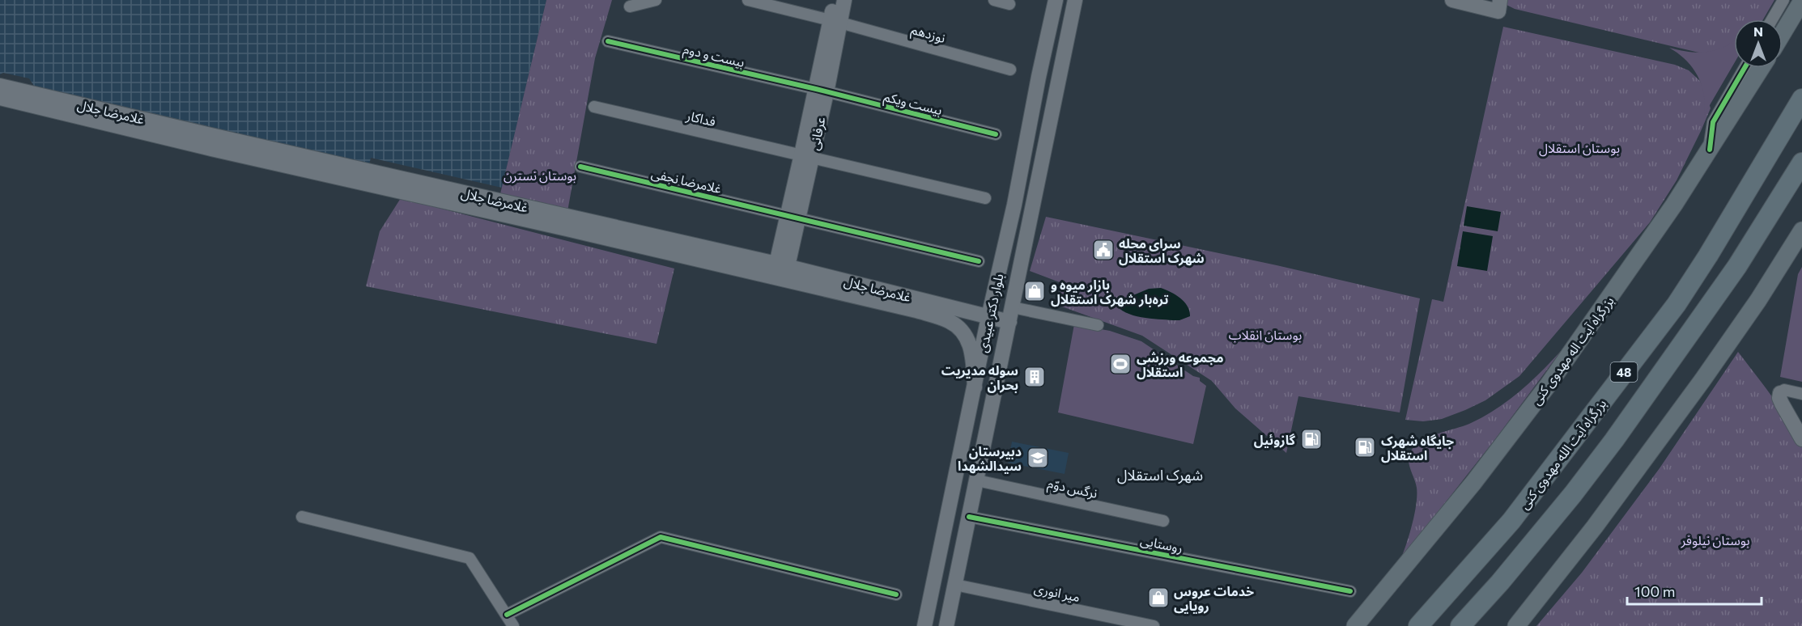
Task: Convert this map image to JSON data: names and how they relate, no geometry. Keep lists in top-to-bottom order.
{
  "streets": {
    "highway": ["48", "بزرگراه آیت الله مهدوی کنی"],
    "main road": [
      "غلامرضا جلال",
      "عرفانی",
      "بلوار دکتر عبیدی",
      "بزرگراه آیت اله مهدوی کنی"
    ],
    "street": [
      "نوزدهم",
      "بیست و دوم",
      "بیست ویکم",
      "فداکار",
      "غلامرضا نجفی",
      "نرگس دوّم",
      "روستایی",
      "میر انوری"
    ]
  },
  "crossings": [
    ["نوزدهم", "عرفانی"],
    ["بیست و دوم", "بیست ویکم"],
    ["بیست و دوم", "عرفانی"],
    ["بیست ویکم", "عرفانی"],
    ["غلامرضا جلال", "عرفانی"],
    ["غلامرضا جلال", "بلوار دکتر عبیدی"],
    ["فداکار", "عرفانی"],
    ["عرفانی", "غلامرضا نجفی"],
    ["بلوار دکتر عبیدی", "نرگس دوّم"],
    ["بلوار دکتر عبیدی", "روستایی"],
    ["بلوار دکتر عبیدی", "میر انوری"]
  ],
  "districts": ["شهرک استقلال"],
  "parks": [
    "بوستان استقلال",
    "بوستان نسترن",
    "بوستان انقلاب",
    "بوستان نیلوفر"
  ],
  "places": {
    "public building": ["سرای محله شهرک استقلال"],
    "shop": ["بازار میوه و تره‌بار شهرک استقلال", "خدمات عروس رویایی"],
    "sports": ["مجموعه ورزشی استقلال"],
    "building": ["سوله مدیریت بحران"],
    "fuel station": ["گازوئیل", "جایگاه شهرک استقلال"],
    "school or university": ["دبیرستان سیدالشهدا"]
  },
  "scale_bar": "100 m",
  "north": "top"
}
